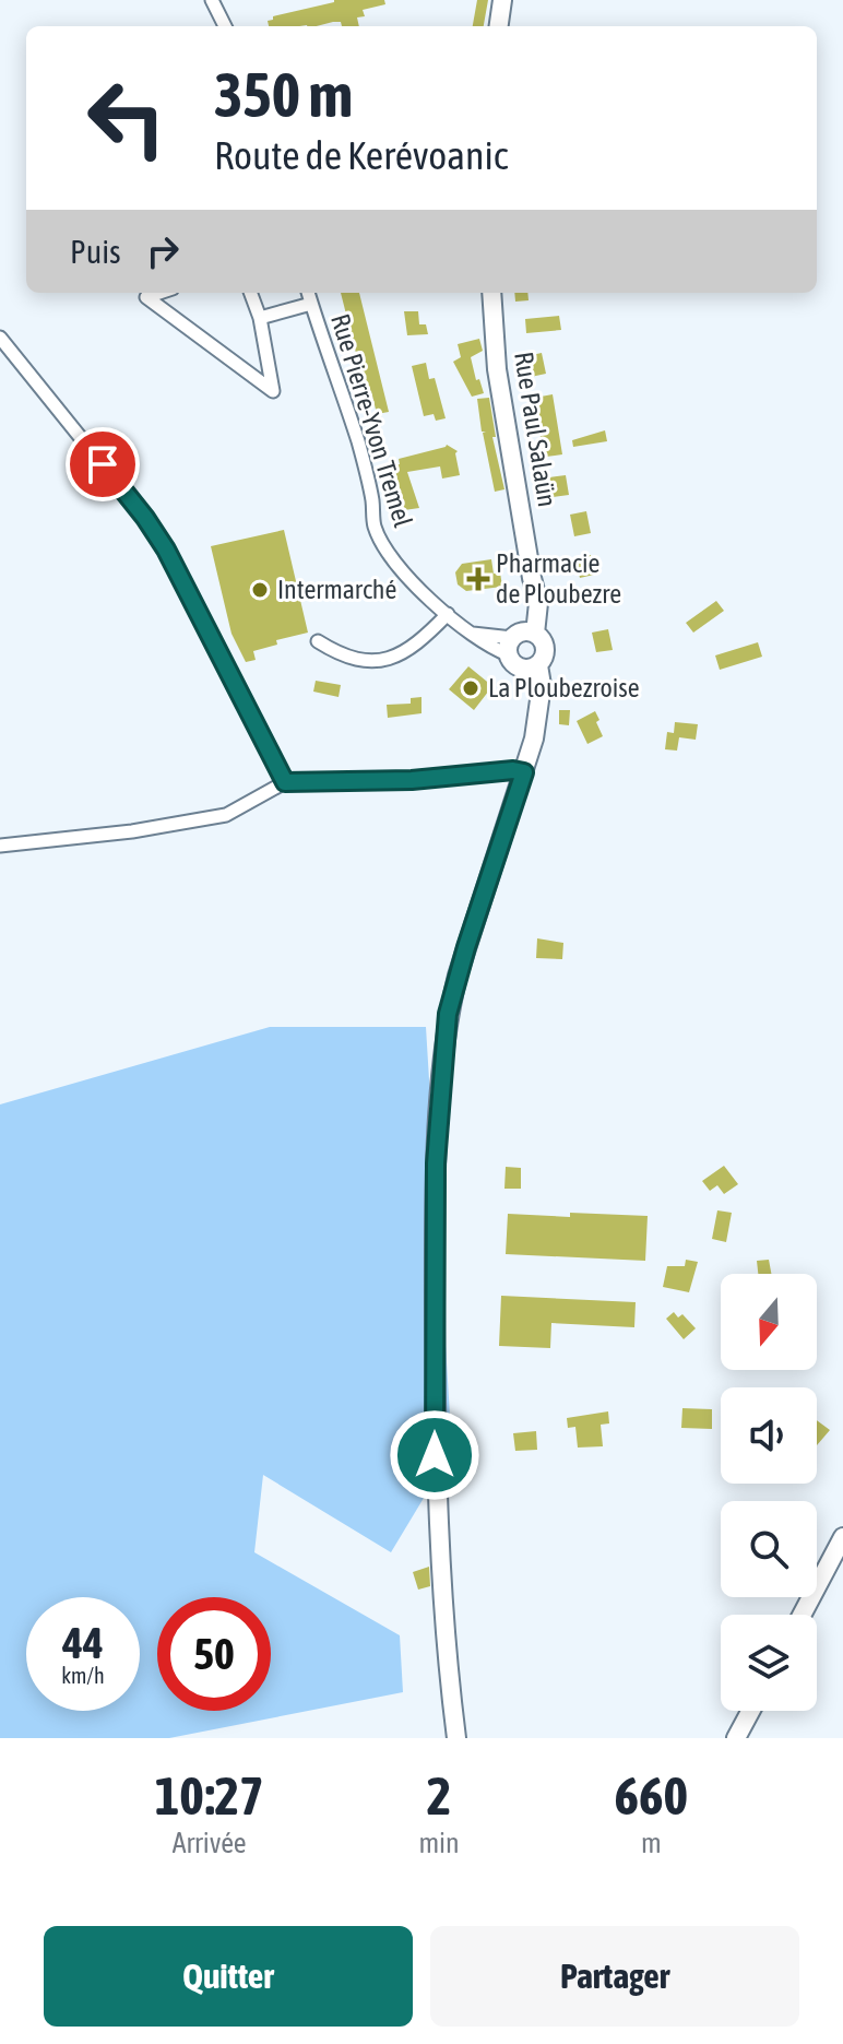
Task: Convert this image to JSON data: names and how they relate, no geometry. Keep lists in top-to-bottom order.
{
  "streets": {
    "main road": ["Rue Paul Salaün"],
    "street": ["Rue Pierre-Yvon Tremel"]
  },
  "crossings": [
    ["Rue Pierre-Yvon Tremel", "Rue Paul Salaün"]
  ],
  "places": {
    "health": ["Pharmacie de Ploubezre"],
    "other": ["Intermarché", "La Ploubezroise"]
  },
  "north": "bottom",
  "page": {
    "turn": ["350 m", "Route de Kerévoanic"],
    "then": "Puis",
    "speed": "44 km/h",
    "limit": "50",
    "eta": [
      "10:27",
      "Arrivée",
      "2",
      "min",
      "660",
      "m"
    ],
    "buttons": ["Quitter", "Partager"]
  }
}
